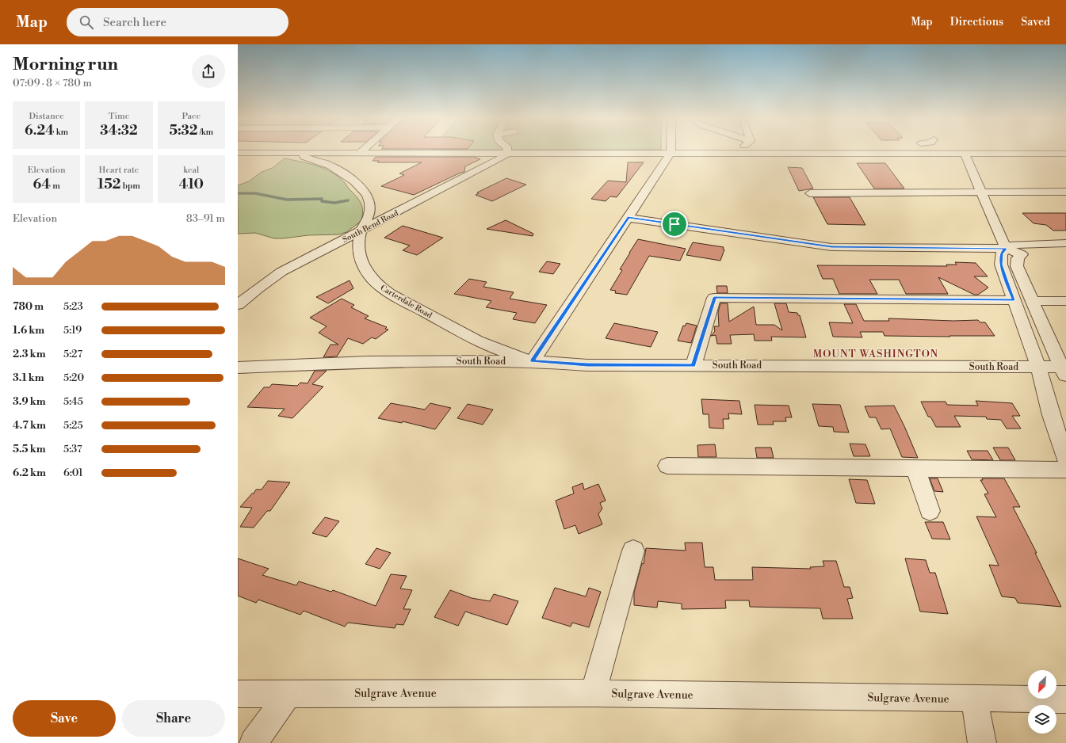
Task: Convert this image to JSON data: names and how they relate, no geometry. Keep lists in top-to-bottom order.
{
  "streets": {
    "street": [
      "South Bend Road",
      "Carterdale Road",
      "South Road",
      "Sulgrave Avenue"
    ]
  },
  "crossings": [
    ["South Bend Road", "Carterdale Road"],
    ["Carterdale Road", "South Road"]
  ],
  "districts": ["MOUNT WASHINGTON"],
  "north": "bottom left",
  "page": {
    "header": "Map",
    "search": "Search here",
    "nav": ["Map", "Directions", "Saved"],
    "heading": ["Morning run", "07:09 · 8 × 780 m"],
    "stats": [
      ["Distance", "6.24 km"],
      ["Time", "34:32"],
      ["Pace", "5:32 /km"],
      ["Elevation", "64 m"],
      ["Heart rate", "152 bpm"],
      ["kcal", "410"]
    ],
    "chart": ["Elevation", "83–91 m"],
    "list": [
      {
        "name": "780 m",
        "note": "5:23"
      },
      {
        "name": "1.6 km",
        "note": "5:19"
      },
      {
        "name": "2.3 km",
        "note": "5:27"
      },
      {
        "name": "3.1 km",
        "note": "5:20"
      },
      {
        "name": "3.9 km",
        "note": "5:45"
      },
      {
        "name": "4.7 km",
        "note": "5:25"
      },
      {
        "name": "5.5 km",
        "note": "5:37"
      },
      {
        "name": "6.2 km",
        "note": "6:01"
      }
    ],
    "buttons": ["Save", "Share"]
  }
}
